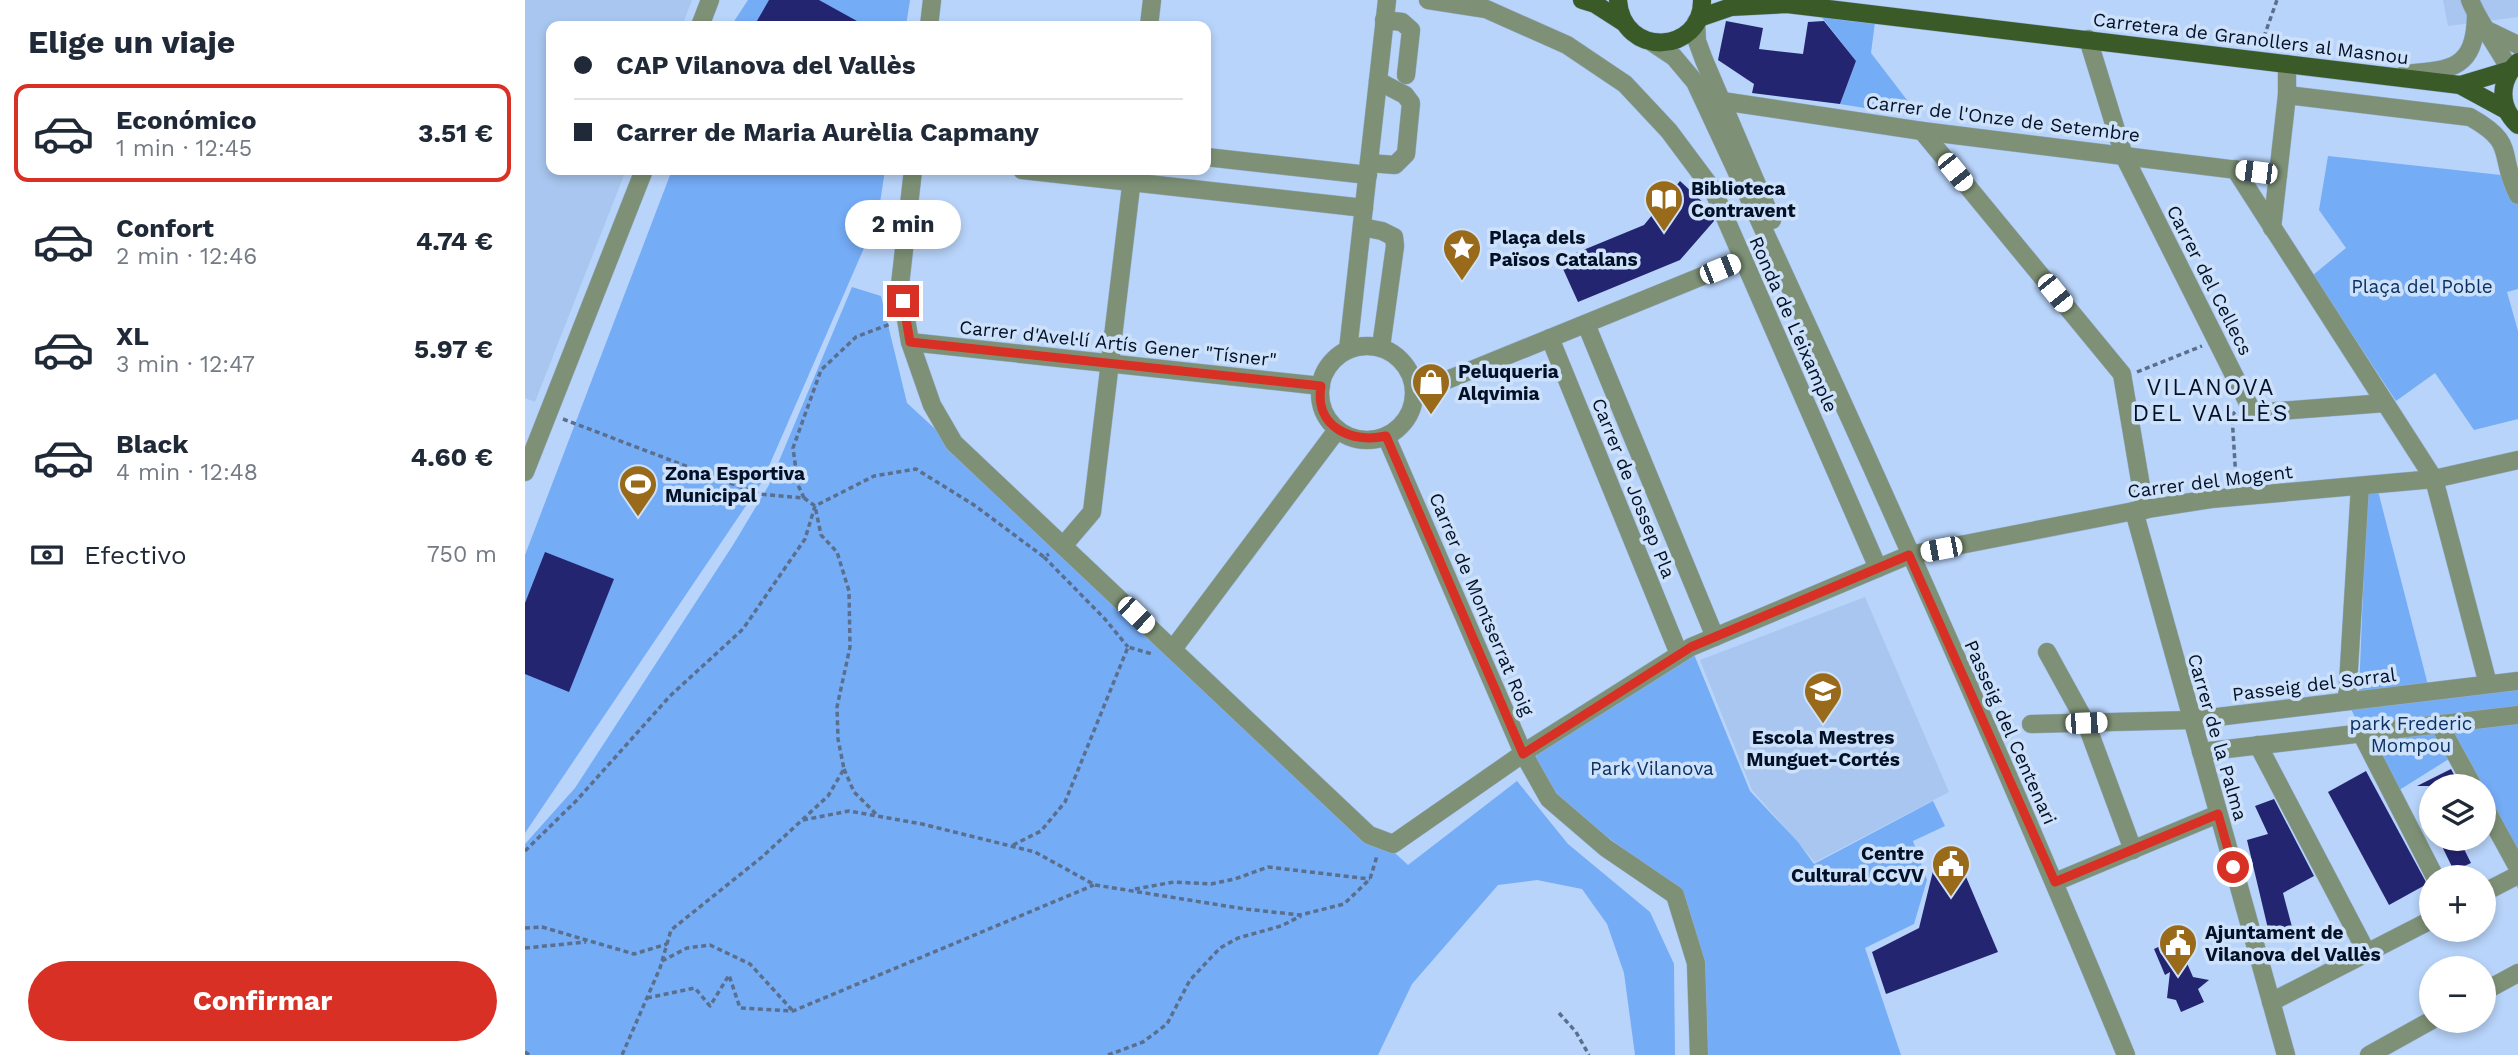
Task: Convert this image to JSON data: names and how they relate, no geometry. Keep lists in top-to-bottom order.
{
  "streets": {
    "main road": ["Carretera de Granollers al Masnou"],
    "street": [
      "Carrer de l'Onze de Setembre",
      "Carrer del Cellecs",
      "Ronda de L'eixample",
      "Carrer d'Avel·lí Artís Gener \"Tísner\"",
      "Carrer del Mogent",
      "Carrer de Jossep Pla",
      "Carrer de Montserrat Roig",
      "Passeig del Sorral",
      "Passeig del Centenari",
      "Carrer de la Palma"
    ]
  },
  "crossings": [
    ["Carretera de Granollers al Masnou", "Carrer del Cellecs"],
    ["Carretera de Granollers al Masnou", "Passeig del Centenari"],
    ["Carrer de l'Onze de Setembre", "Carrer del Cellecs"],
    ["Carrer de l'Onze de Setembre", "Passeig del Centenari"],
    ["Carrer de l'Onze de Setembre", "Carrer de la Palma"],
    ["Ronda de L'eixample", "Carrer del Mogent"],
    ["Carrer d'Avel·lí Artís Gener \"Tísner\"", "Carrer de Montserrat Roig"],
    ["Carrer del Mogent", "Carrer de Jossep Pla"],
    ["Carrer del Mogent", "Carrer de Montserrat Roig"],
    ["Carrer del Mogent", "Passeig del Centenari"],
    ["Carrer del Mogent", "Carrer de la Palma"],
    ["Passeig del Sorral", "Carrer de la Palma"]
  ],
  "districts": ["VILANOVA DEL VALLÈS"],
  "parks": ["Plaça del Poble", "park Frederic Mompou", "Park Vilanova"],
  "places": {
    "library": ["Biblioteca Contravent"],
    "place": ["Plaça dels Països Catalans"],
    "shop": ["Peluqueria Alqvimia"],
    "sports": ["Zona Esportiva Municipal"],
    "school or university": ["Escola Mestres Munguet-Cortés"],
    "public building": ["Centre Cultural CCVV", "Ajuntament de Vilanova del Vallès"]
  },
  "page": {
    "heading": "Elige un viaje",
    "banner": ["CAP Vilanova del Vallès", "Carrer de Maria Aurèlia Capmany"],
    "list": [
      {
        "name": "Económico",
        "note": "1 min · 12:45",
        "value": "3.51 €"
      },
      {
        "name": "Confort",
        "note": "2 min · 12:46",
        "value": "4.74 €"
      },
      {
        "name": "XL",
        "note": "3 min · 12:47",
        "value": "5.97 €"
      },
      {
        "name": "Black",
        "note": "4 min · 12:48",
        "value": "4.60 €"
      }
    ],
    "bubble": "2 min",
    "pay": ["Efectivo", "750 m"],
    "map_buttons": ["+", "−"],
    "buttons": "Confirmar"
  }
}
